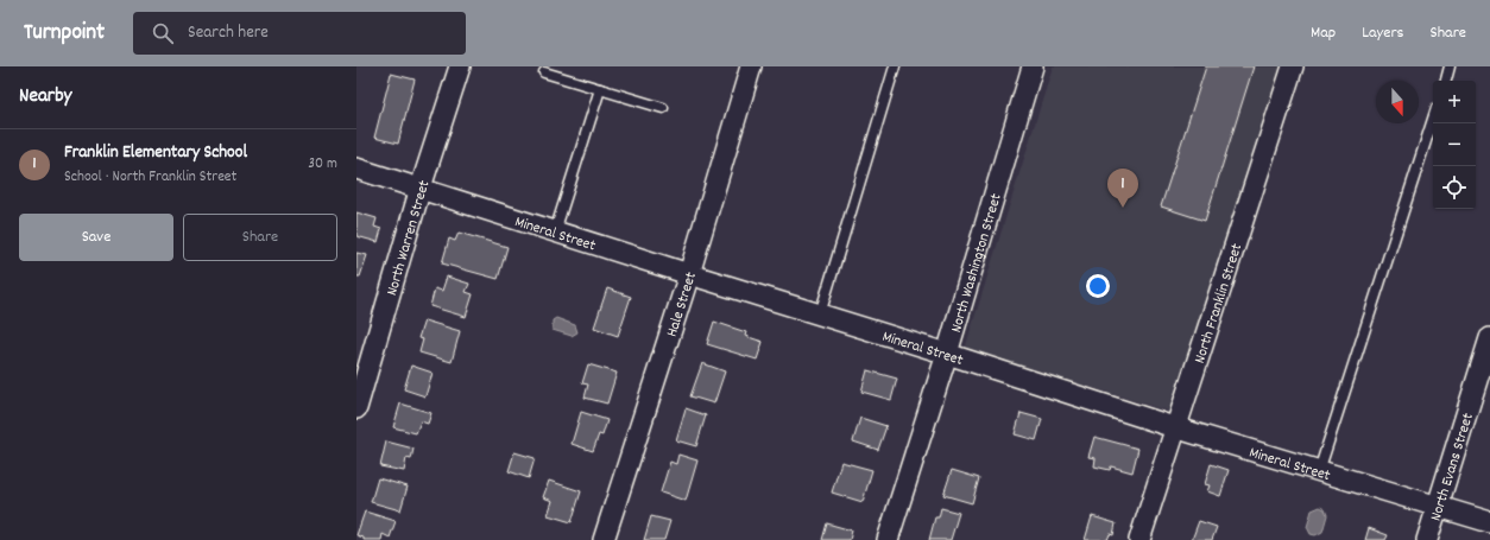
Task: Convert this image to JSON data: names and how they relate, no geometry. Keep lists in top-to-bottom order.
{
  "streets": {
    "street": [
      "Mineral Street",
      "North Warren Street",
      "North Washington Street",
      "North Franklin Street",
      "Hale Street",
      "North Evans Street"
    ]
  },
  "crossings": [
    ["Mineral Street", "North Warren Street"],
    ["Mineral Street", "North Washington Street"],
    ["Mineral Street", "North Franklin Street"],
    ["Mineral Street", "Hale Street"],
    ["Mineral Street", "North Evans Street"]
  ],
  "north": "bottom",
  "page": {
    "header": "Turnpoint",
    "search": "Search here",
    "nav": ["Map", "Layers", "Share"],
    "heading": "Nearby",
    "map_buttons": ["+", "−"],
    "list": [
      {
        "mark": "1",
        "name": "Franklin Elementary School",
        "note": "School · North Franklin Street",
        "value": "30 m"
      }
    ],
    "pins": "1",
    "buttons": ["Save", "Share"]
  }
}
